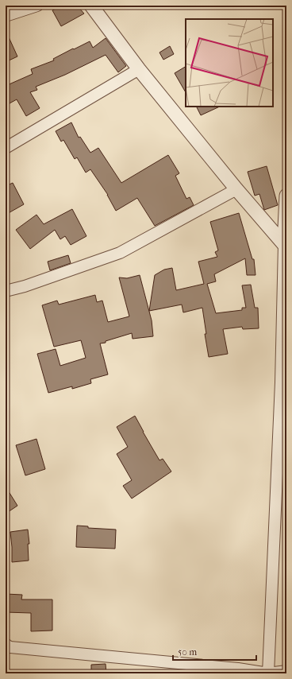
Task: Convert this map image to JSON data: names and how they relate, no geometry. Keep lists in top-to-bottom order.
{
  "scale_bar": "50 m"
}
